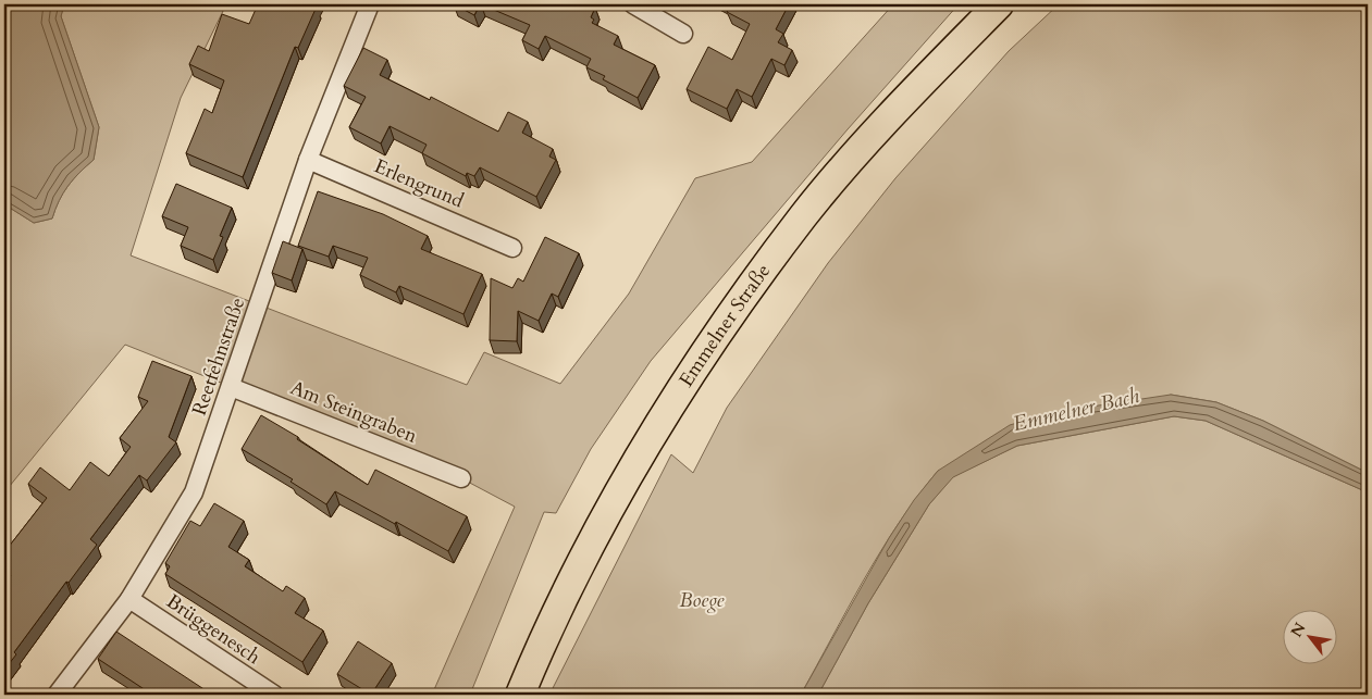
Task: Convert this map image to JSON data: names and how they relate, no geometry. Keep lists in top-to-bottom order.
{
  "streets": {
    "main road": ["Emmelner Straße"],
    "street": [
      "Erlengrund",
      "Reetfehnstraße",
      "Am Steingraben",
      "Brüggenesch"
    ]
  },
  "crossings": [
    ["Erlengrund", "Reetfehnstraße"],
    ["Reetfehnstraße", "Am Steingraben"],
    ["Reetfehnstraße", "Brüggenesch"]
  ],
  "water": ["Emmelner Bach"],
  "parks": ["Boege"],
  "north": "top left"
}
